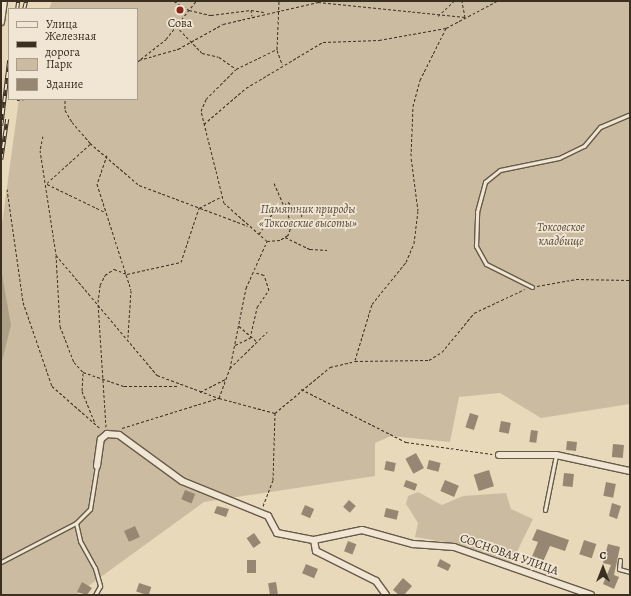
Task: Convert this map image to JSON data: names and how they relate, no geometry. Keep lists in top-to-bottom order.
{
  "streets": {
    "street": ["СОСНОВАЯ УЛИЦА"]
  },
  "parks": ["Памятник природы «Токсовские высоты»", "Токсовское кладбище"],
  "places": ["Сова"],
  "legend": [
    "Улица",
    "Железная дорога",
    "Парк",
    "Здание"
  ],
  "north": "top"
}
